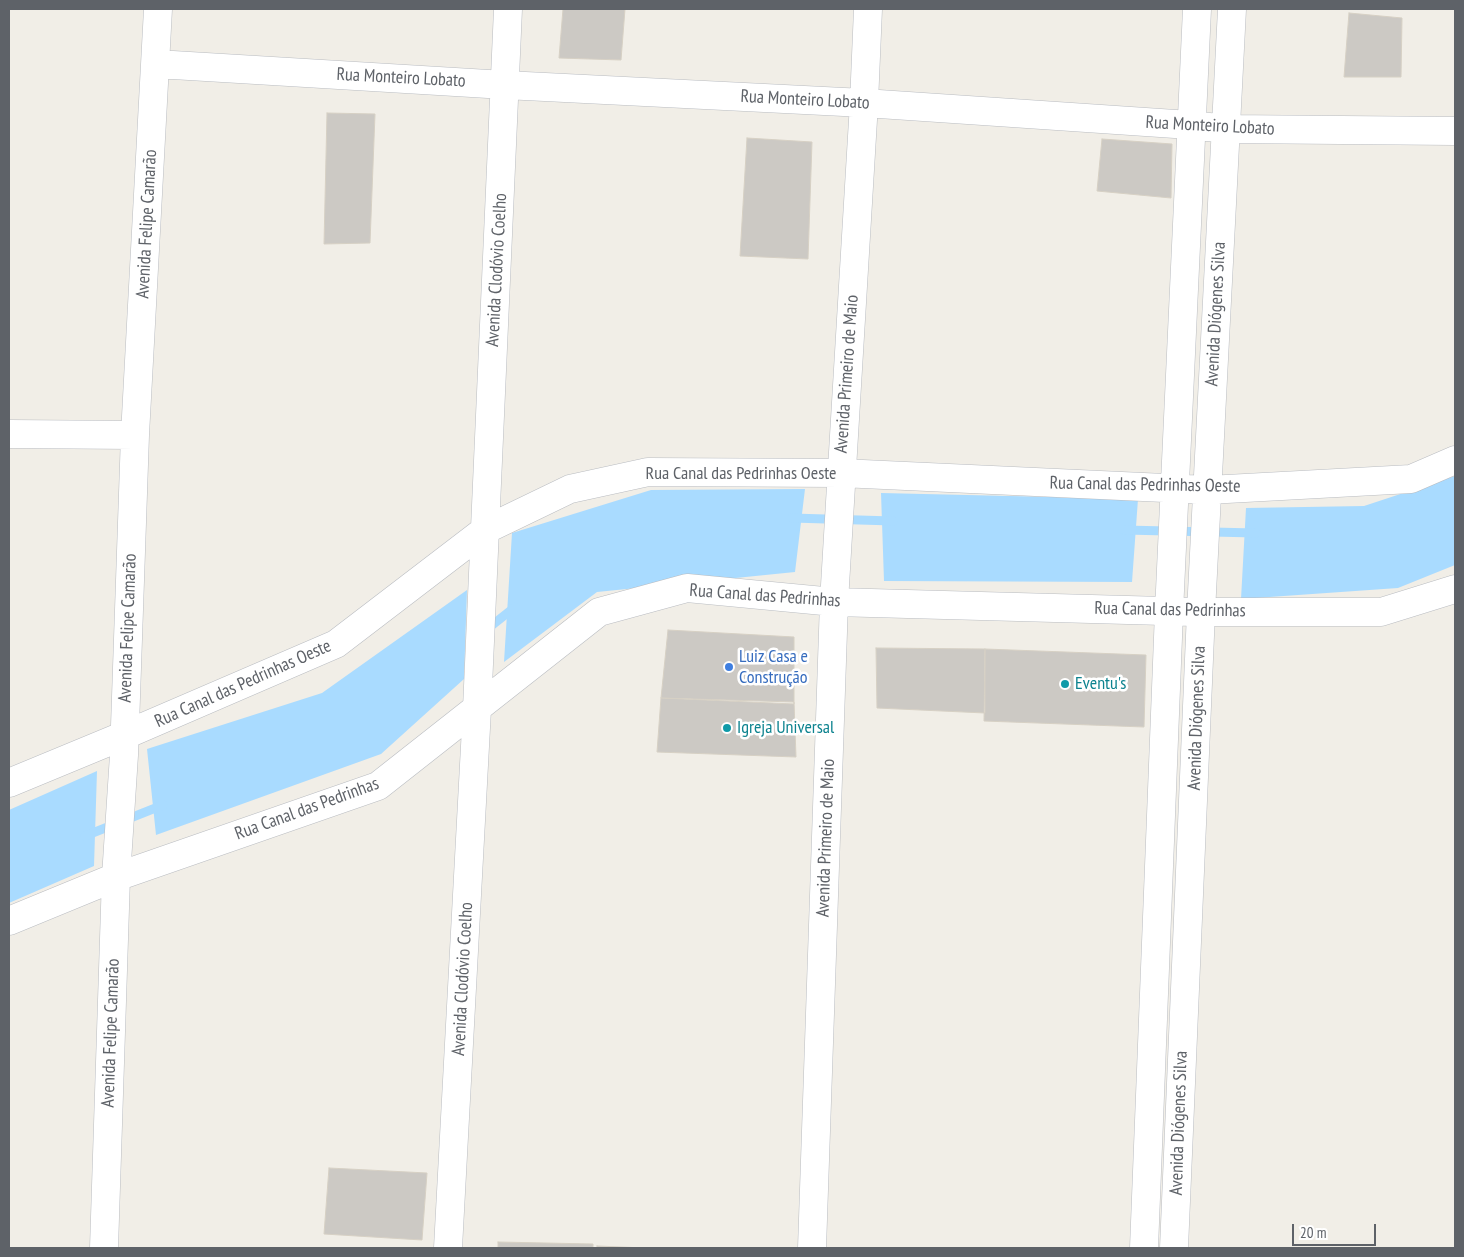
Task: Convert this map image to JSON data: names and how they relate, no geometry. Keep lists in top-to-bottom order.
{
  "streets": {
    "street": [
      "Rua Monteiro Lobato",
      "Avenida Felipe Camarão",
      "Avenida Clodóvio Coelho",
      "Avenida Diógenes Silva",
      "Avenida Primeiro de Maio",
      "Rua Canal das Pedrinhas Oeste",
      "Rua Canal das Pedrinhas"
    ]
  },
  "crossings": [
    ["Rua Monteiro Lobato", "Avenida Felipe Camarão"],
    ["Rua Monteiro Lobato", "Avenida Clodóvio Coelho"],
    ["Rua Monteiro Lobato", "Avenida Diógenes Silva"],
    ["Rua Monteiro Lobato", "Avenida Primeiro de Maio"],
    ["Avenida Felipe Camarão", "Rua Canal das Pedrinhas Oeste"],
    ["Avenida Felipe Camarão", "Rua Canal das Pedrinhas"],
    ["Avenida Clodóvio Coelho", "Rua Canal das Pedrinhas Oeste"],
    ["Avenida Clodóvio Coelho", "Rua Canal das Pedrinhas"],
    ["Avenida Diógenes Silva", "Rua Canal das Pedrinhas Oeste"],
    ["Avenida Diógenes Silva", "Rua Canal das Pedrinhas"],
    ["Avenida Primeiro de Maio", "Rua Canal das Pedrinhas Oeste"],
    ["Avenida Primeiro de Maio", "Rua Canal das Pedrinhas"]
  ],
  "places": ["Luiz Casa e Construção", "Eventu's", "Igreja Universal"],
  "scale_bar": "20 m"
}
